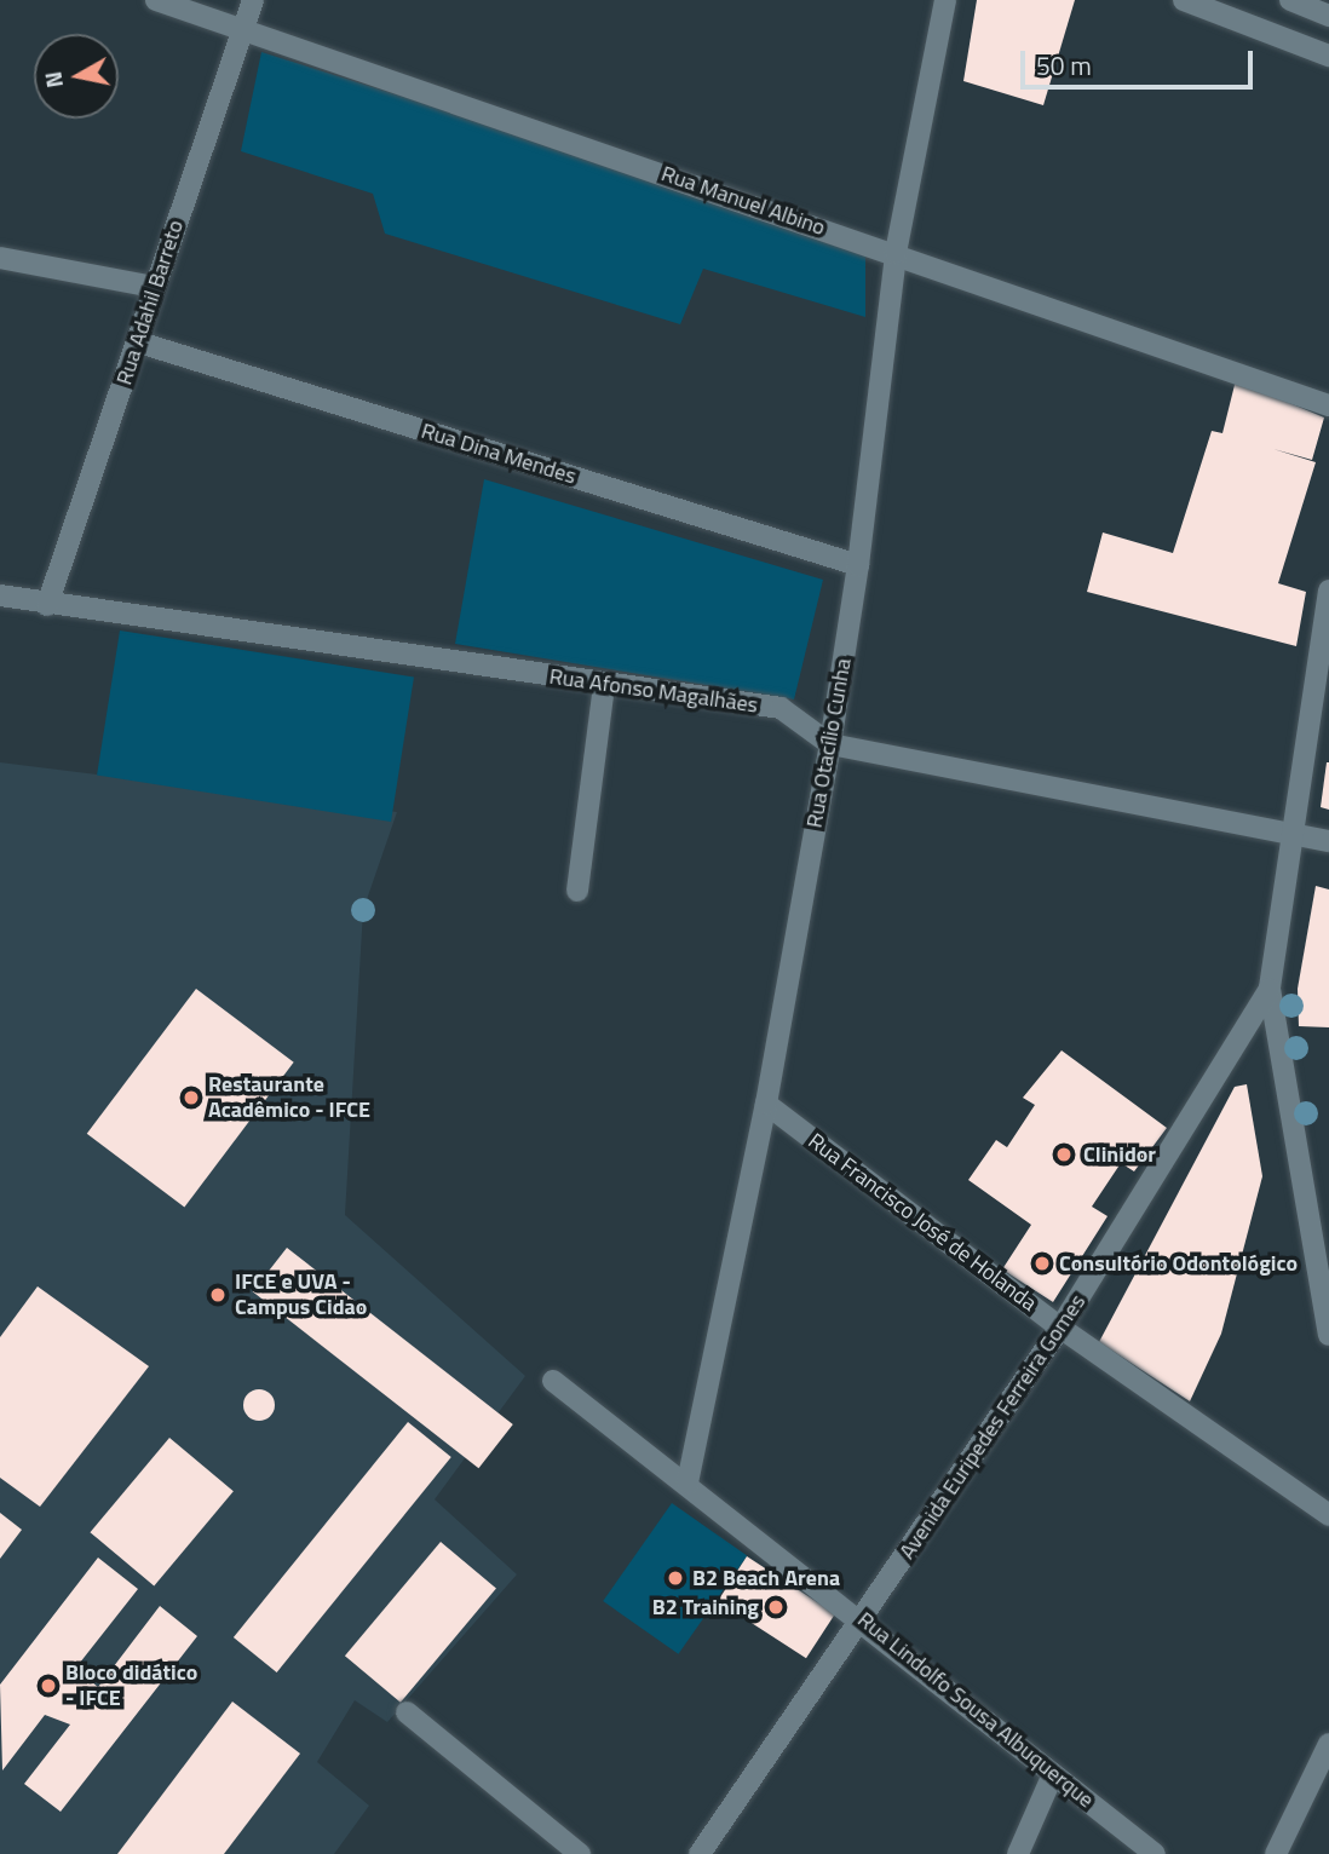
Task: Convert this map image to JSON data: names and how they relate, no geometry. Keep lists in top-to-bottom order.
{
  "streets": {
    "street": [
      "Rua Manuel Albino",
      "Rua Adahil Barreto",
      "Rua Dina Mendes",
      "Rua Afonso Magalhães",
      "Rua Otacílio Cunha",
      "Rua Francisco José de Holanda",
      "Avenida Euripedes Ferreira Gomes",
      "Rua Lindolfo Sousa Albuquerque"
    ]
  },
  "crossings": [
    ["Rua Manuel Albino", "Rua Adahil Barreto"],
    ["Rua Manuel Albino", "Rua Otacílio Cunha"],
    ["Rua Adahil Barreto", "Rua Dina Mendes"],
    ["Rua Adahil Barreto", "Rua Afonso Magalhães"],
    ["Rua Dina Mendes", "Rua Otacílio Cunha"],
    ["Rua Afonso Magalhães", "Rua Otacílio Cunha"],
    ["Rua Otacílio Cunha", "Rua Francisco José de Holanda"],
    ["Rua Otacílio Cunha", "Rua Lindolfo Sousa Albuquerque"],
    ["Rua Francisco José de Holanda", "Avenida Euripedes Ferreira Gomes"],
    ["Avenida Euripedes Ferreira Gomes", "Rua Lindolfo Sousa Albuquerque"]
  ],
  "places": [
    "Restaurante Acadêmico - IFCE",
    "Clinidor",
    "Consultório Odontológico",
    "IFCE e UVA - Campus Cidao",
    "B2 Beach Arena",
    "B2 Training",
    "Bloco didático - IFCE"
  ],
  "scale_bar": "50 m",
  "north": "left"
}
